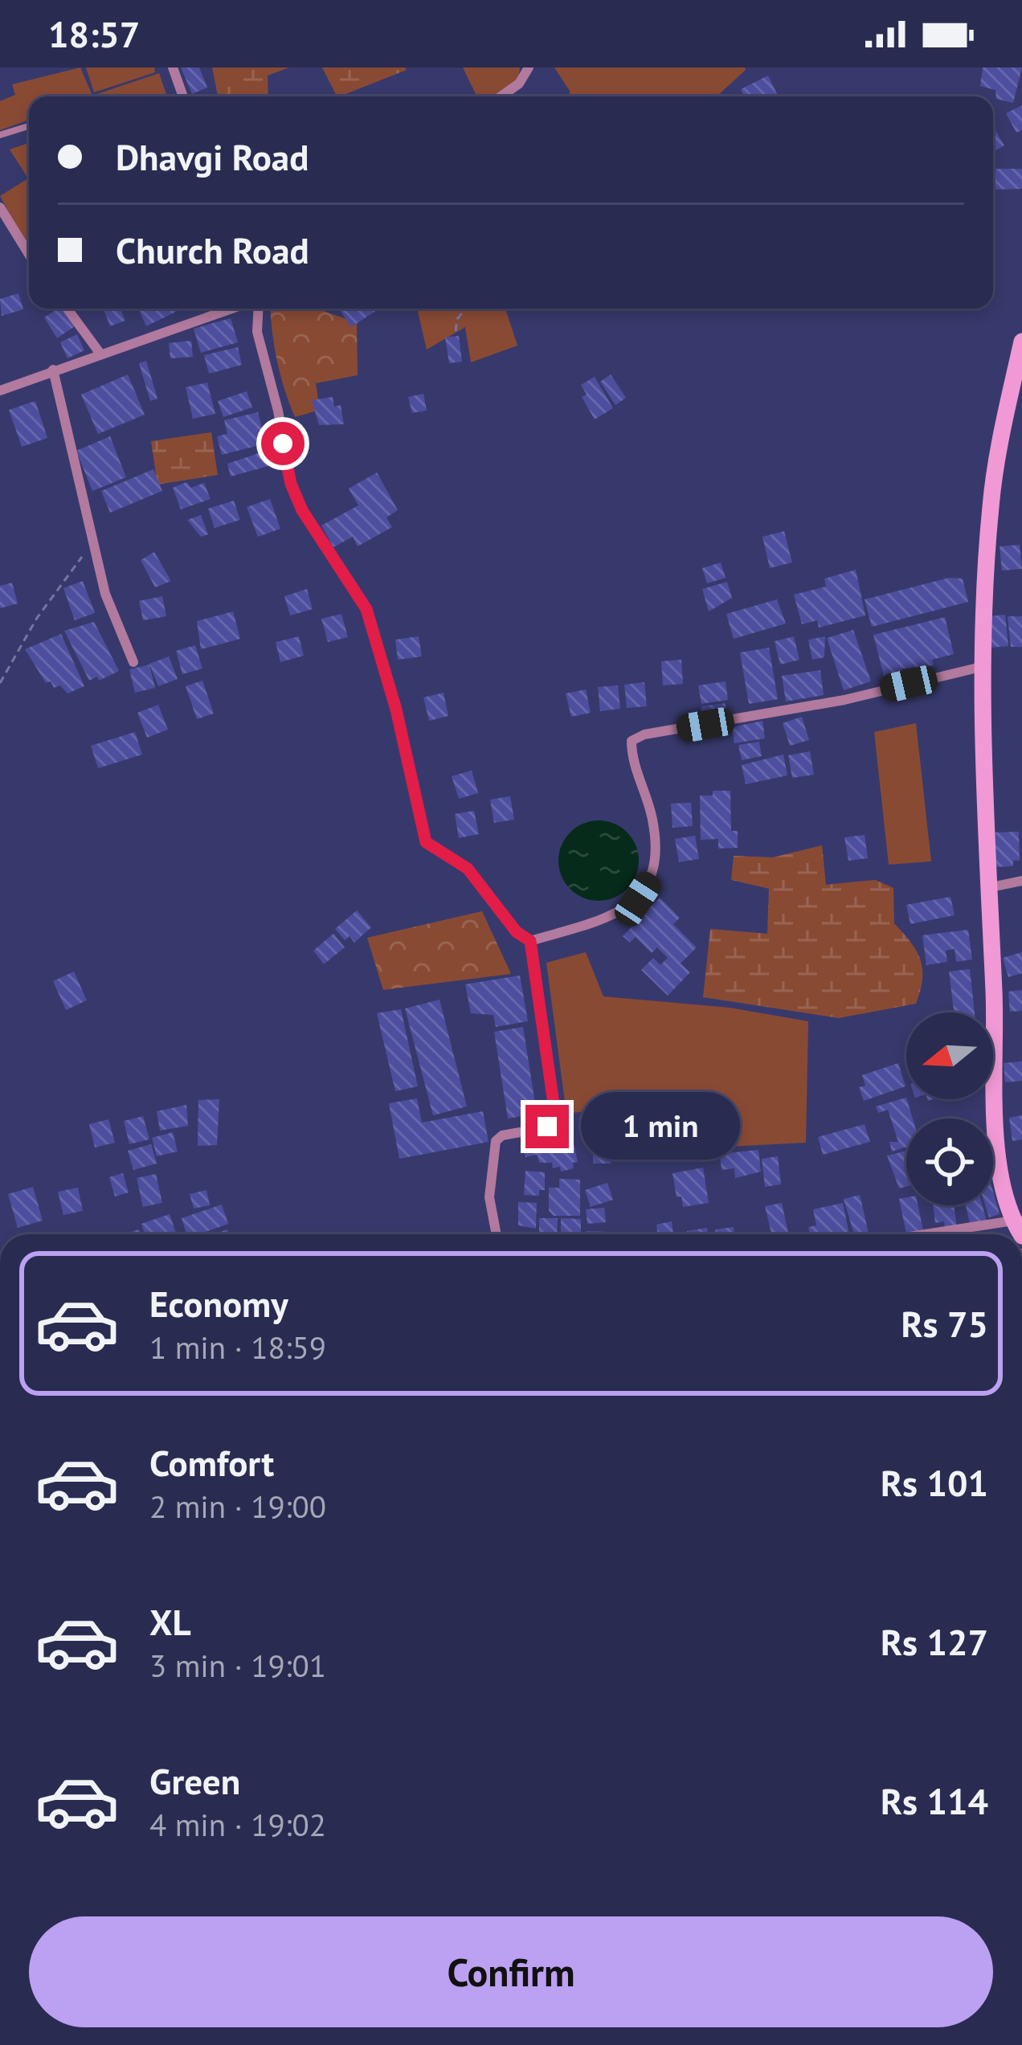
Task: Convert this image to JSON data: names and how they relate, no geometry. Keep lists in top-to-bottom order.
{
  "north": "left",
  "page": {
    "status": "18:57",
    "banner": ["Dhavgi Road", "Church Road"],
    "bubble": "1 min",
    "list": [
      {
        "name": "Economy",
        "note": "1 min · 18:59",
        "value": "Rs 75"
      },
      {
        "name": "Comfort",
        "note": "2 min · 19:00",
        "value": "Rs 101"
      },
      {
        "name": "XL",
        "note": "3 min · 19:01",
        "value": "Rs 127"
      },
      {
        "name": "Green",
        "note": "4 min · 19:02",
        "value": "Rs 114"
      }
    ],
    "buttons": "Confirm"
  }
}
